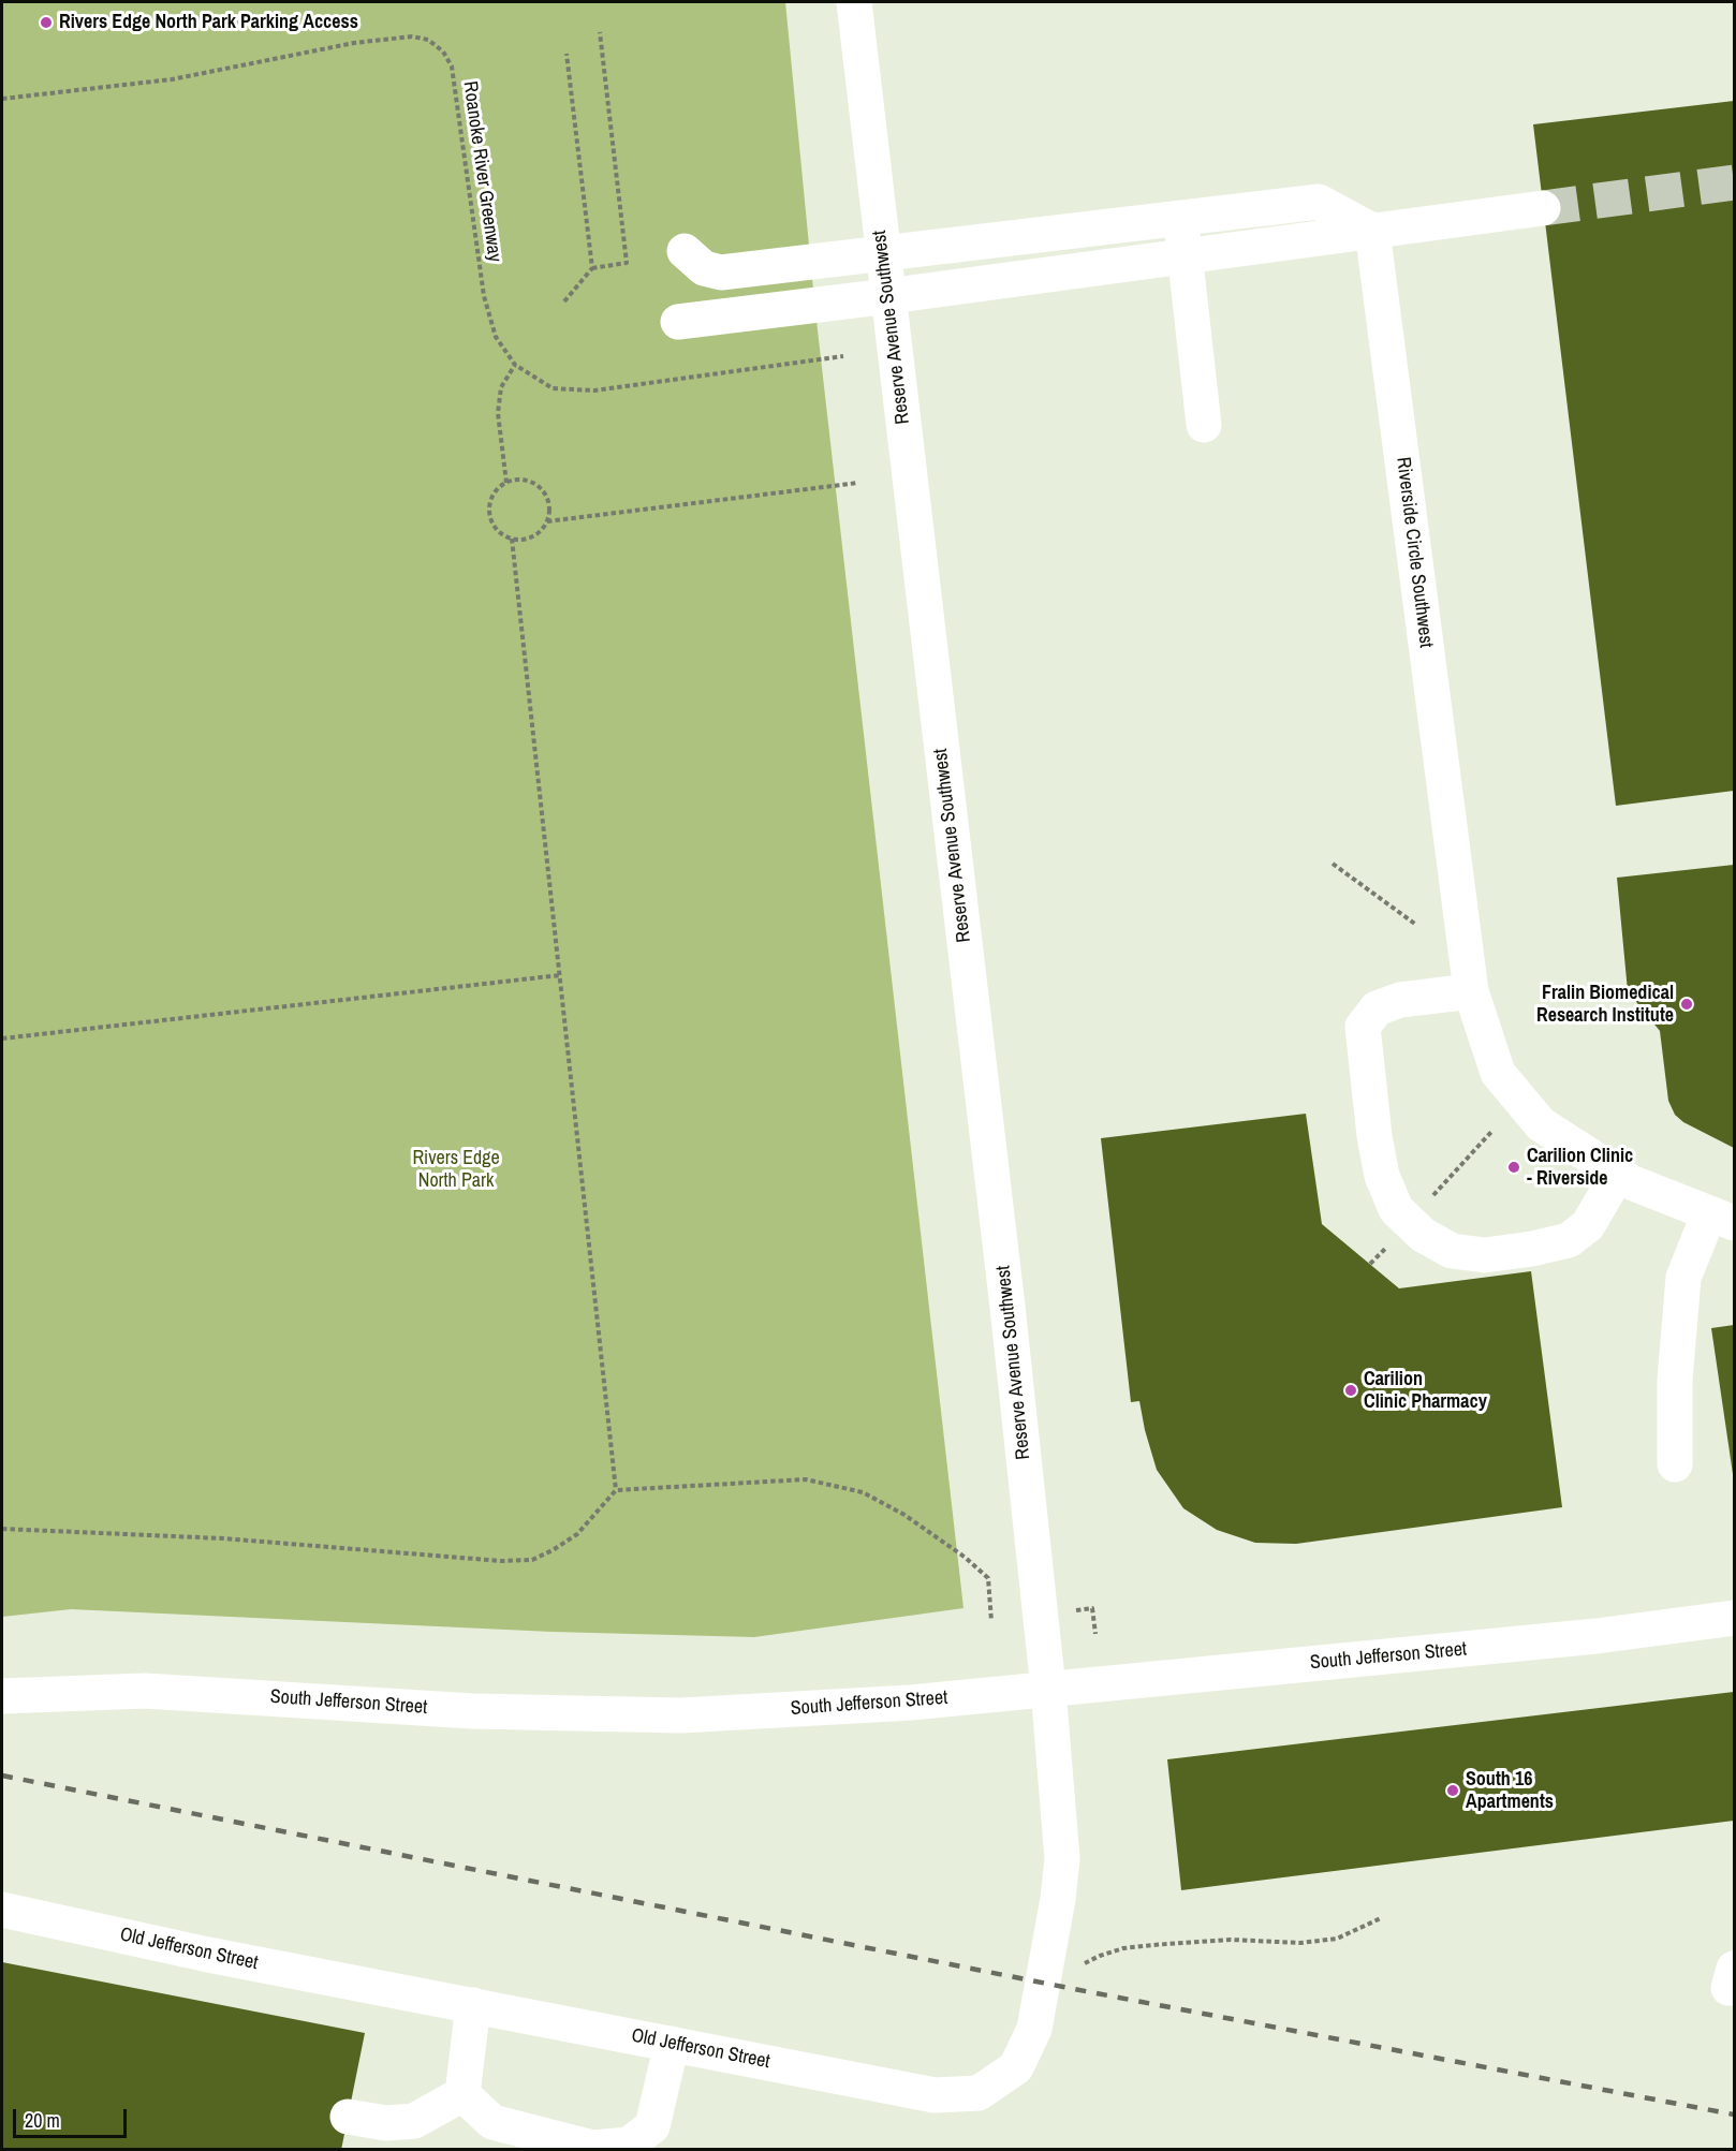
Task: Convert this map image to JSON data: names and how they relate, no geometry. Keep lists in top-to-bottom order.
{
  "streets": {
    "street": [
      "Reserve Avenue Southwest",
      "Riverside Circle Southwest",
      "South Jefferson Street",
      "Old Jefferson Street"
    ],
    "path": ["Roanoke River Greenway"]
  },
  "crossings": [
    ["Reserve Avenue Southwest", "South Jefferson Street"],
    ["Reserve Avenue Southwest", "Old Jefferson Street"],
    ["South Jefferson Street", "Old Jefferson Street"]
  ],
  "parks": ["Rivers Edge North Park"],
  "places": [
    "Rivers Edge North Park Parking Access",
    "Fralin Biomedical Research Institute",
    "Carilion Clinic - Riverside",
    "Carilion Clinic Pharmacy",
    "South 16 Apartments"
  ],
  "scale_bar": "20 m"
}
